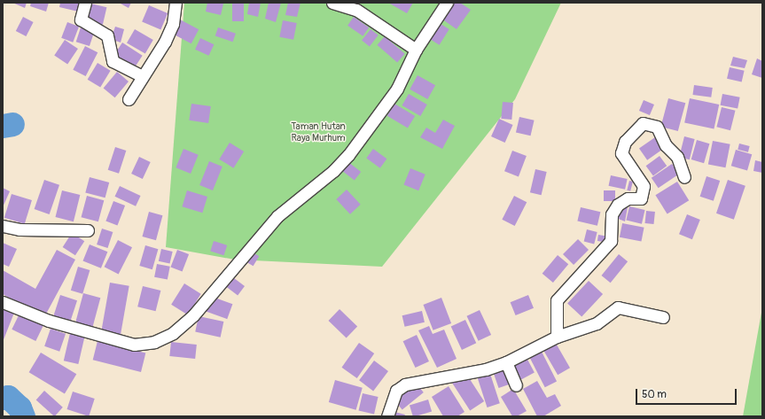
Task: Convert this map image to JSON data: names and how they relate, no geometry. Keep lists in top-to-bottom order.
{
  "parks": ["Taman Hutan Raya Murhum"],
  "scale_bar": "50 m"
}
